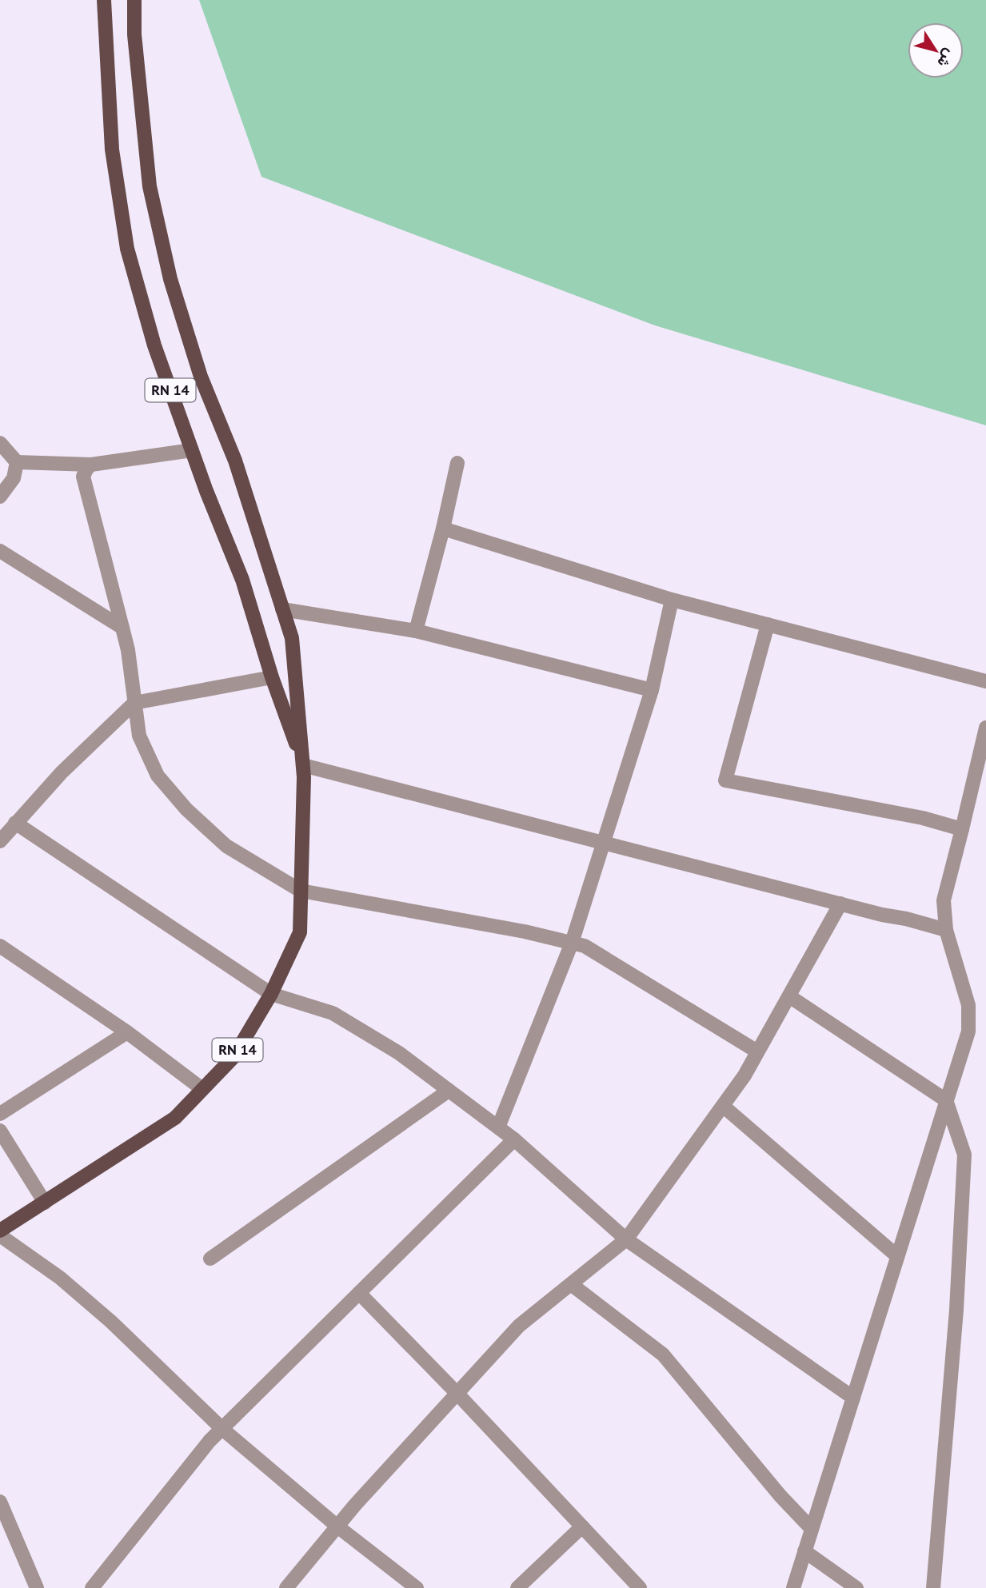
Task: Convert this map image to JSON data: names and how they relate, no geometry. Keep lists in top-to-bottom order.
{
  "streets": {
    "main road": ["RN 14"]
  },
  "north": "bottom right"
}
